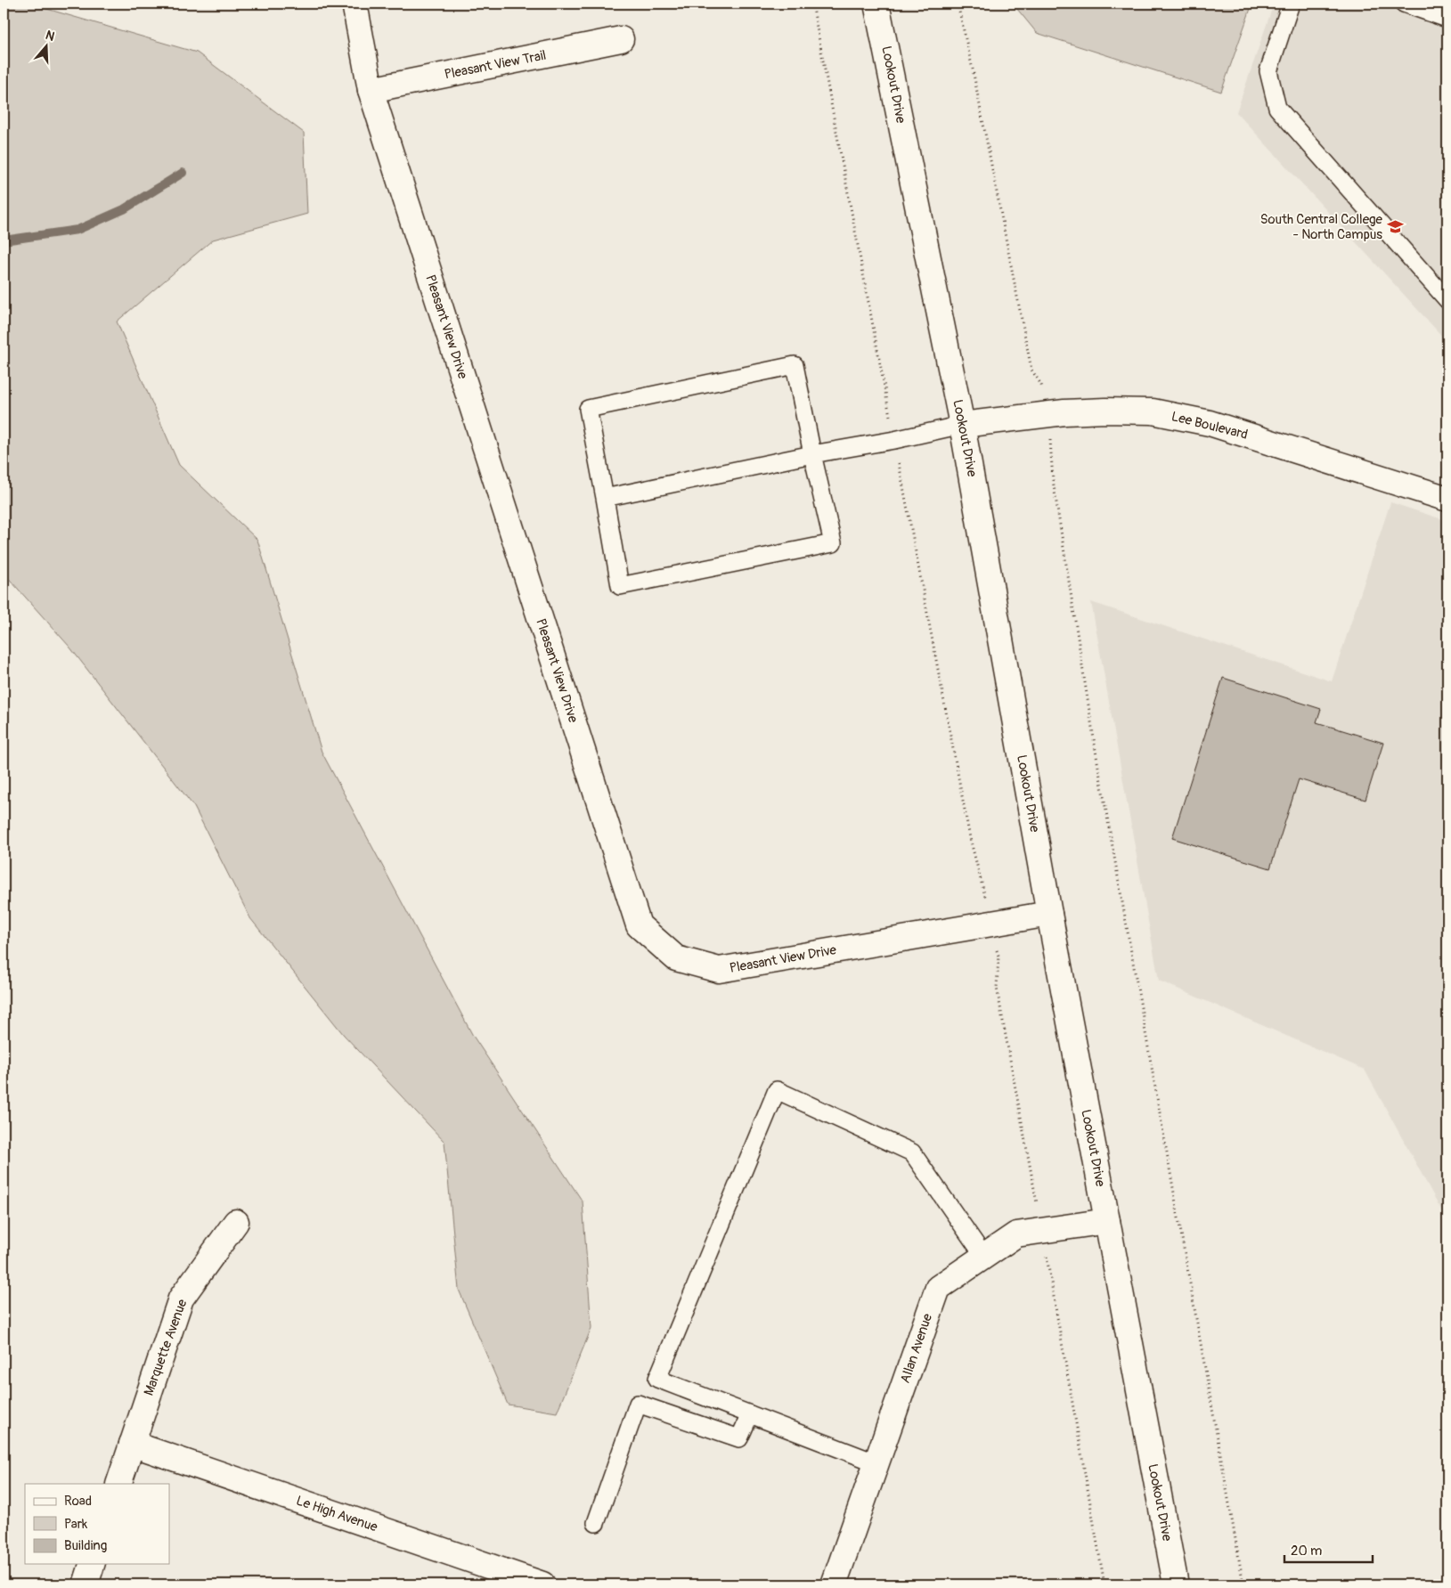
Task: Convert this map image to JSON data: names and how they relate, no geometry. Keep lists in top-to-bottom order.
{
  "streets": {
    "street": [
      "Pleasant View Trail",
      "Lookout Drive",
      "Pleasant View Drive",
      "Lee Boulevard",
      "Marquette Avenue",
      "Allan Avenue",
      "Le High Avenue"
    ]
  },
  "crossings": [
    ["Pleasant View Trail", "Pleasant View Drive"],
    ["Lookout Drive", "Pleasant View Drive"],
    ["Lookout Drive", "Lee Boulevard"],
    ["Lookout Drive", "Allan Avenue"],
    ["Marquette Avenue", "Le High Avenue"]
  ],
  "places": {
    "school or university": ["South Central College - North Campus"]
  },
  "legend": ["Road", "Park", "Building"],
  "scale_bar": "20 m",
  "north": "top"
}
